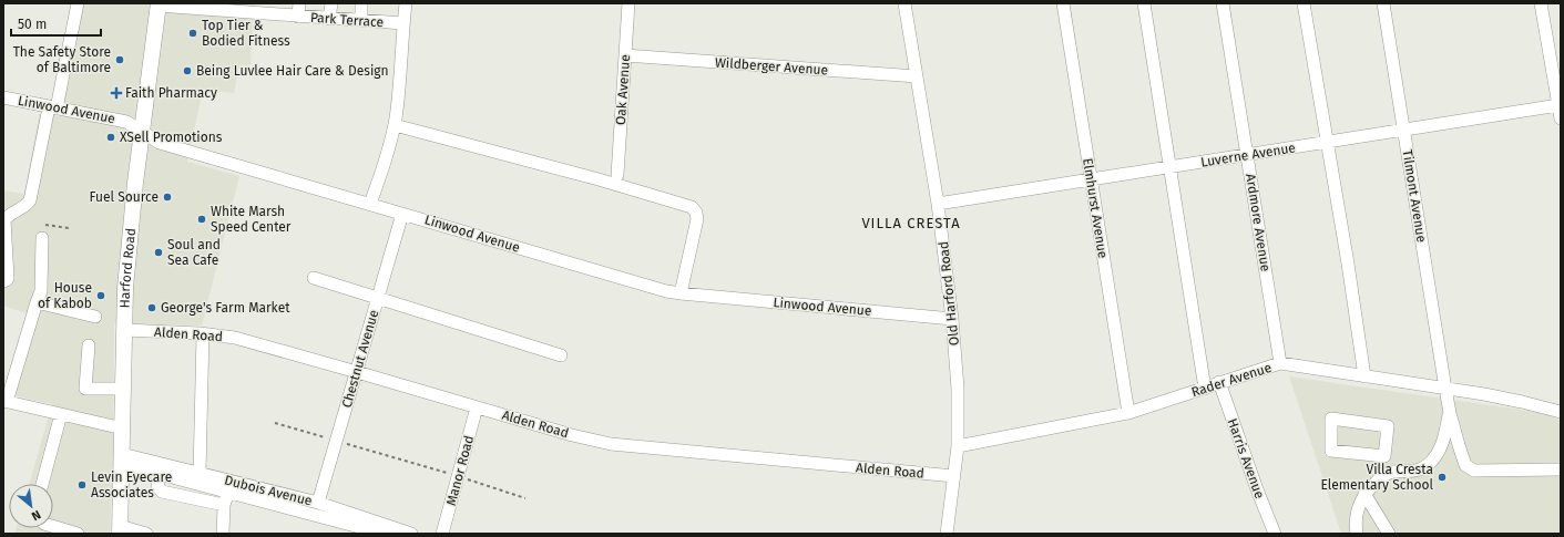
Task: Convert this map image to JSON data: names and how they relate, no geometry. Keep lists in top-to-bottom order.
{
  "streets": {
    "main road": ["Harford Road"],
    "street": [
      "Park Terrace",
      "Wildberger Avenue",
      "Oak Avenue",
      "Linwood Avenue",
      "Luverne Avenue",
      "Tilmont Avenue",
      "Elmhurst Avenue",
      "Ardmore Avenue",
      "Old Harford Road",
      "Alden Road",
      "Chestnut Avenue",
      "Rader Avenue",
      "Harris Avenue",
      "Manor Road",
      "Dubois Avenue"
    ]
  },
  "crossings": [
    ["Park Terrace", "Harford Road"],
    ["Wildberger Avenue", "Oak Avenue"],
    ["Wildberger Avenue", "Old Harford Road"],
    ["Linwood Avenue", "Harford Road"],
    ["Linwood Avenue", "Old Harford Road"],
    ["Linwood Avenue", "Chestnut Avenue"],
    ["Luverne Avenue", "Tilmont Avenue"],
    ["Luverne Avenue", "Elmhurst Avenue"],
    ["Luverne Avenue", "Ardmore Avenue"],
    ["Luverne Avenue", "Old Harford Road"],
    ["Tilmont Avenue", "Rader Avenue"],
    ["Elmhurst Avenue", "Rader Avenue"],
    ["Ardmore Avenue", "Rader Avenue"],
    ["Harford Road", "Alden Road"],
    ["Harford Road", "Dubois Avenue"],
    ["Old Harford Road", "Alden Road"],
    ["Old Harford Road", "Rader Avenue"],
    ["Alden Road", "Chestnut Avenue"],
    ["Alden Road", "Manor Road"],
    ["Chestnut Avenue", "Dubois Avenue"],
    ["Rader Avenue", "Harris Avenue"]
  ],
  "districts": ["VILLA CRESTA"],
  "places": {
    "other": [
      "Top Tier & Bodied Fitness",
      "The Safety Store of Baltimore",
      "Being Luvlee Hair Care & Design",
      "XSell Promotions",
      "Fuel Source",
      "White Marsh Speed Center",
      "Soul and Sea Cafe",
      "House of Kabob",
      "George's Farm Market",
      "Villa Cresta Elementary School",
      "Levin Eyecare Associates"
    ],
    "health": ["Faith Pharmacy"]
  },
  "scale_bar": "50 m",
  "north": "bottom right"
}
